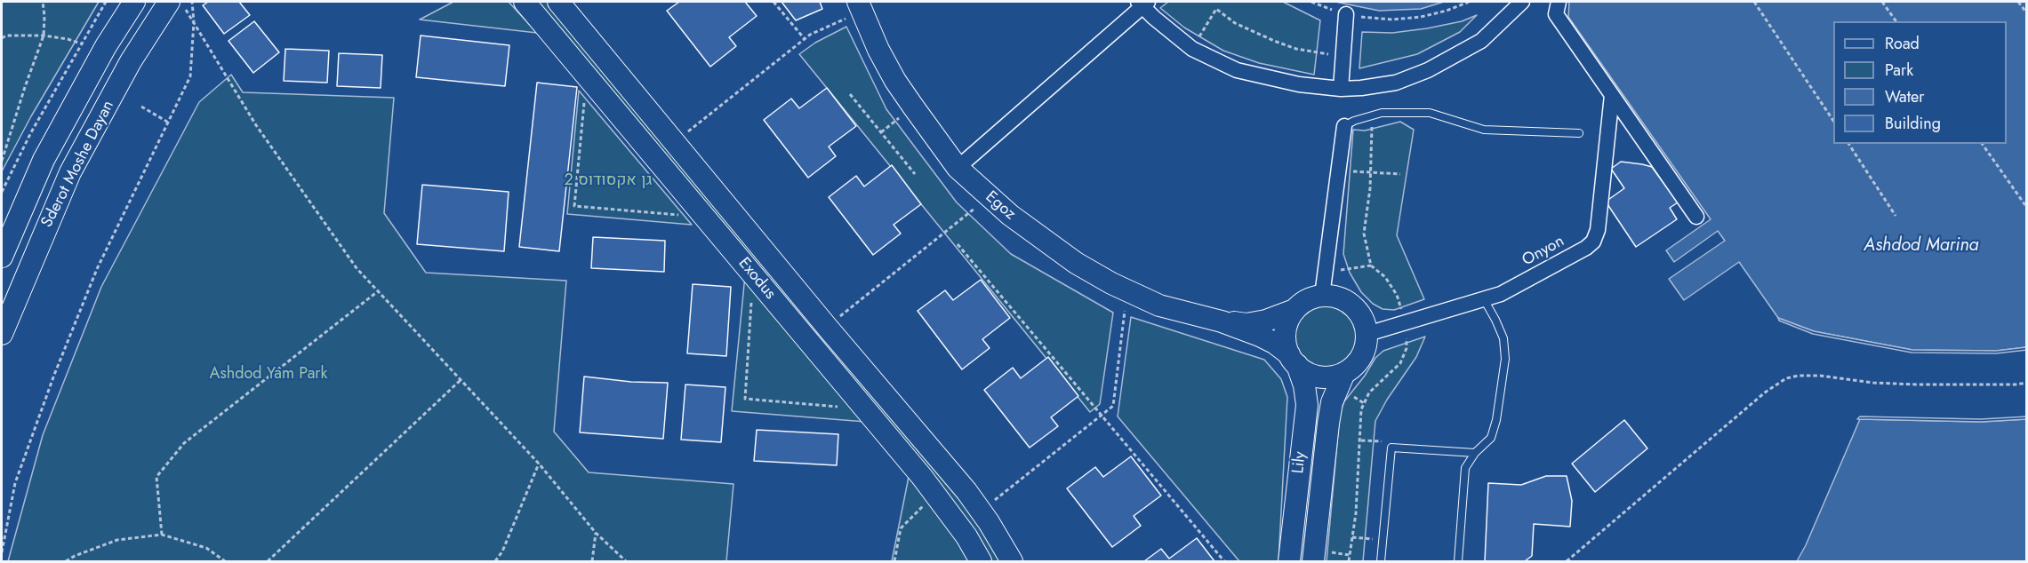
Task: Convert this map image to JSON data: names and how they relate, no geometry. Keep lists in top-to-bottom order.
{
  "streets": {
    "street": [
      "Sderot Moshe Dayan",
      "Egoz",
      "Onyon",
      "Exodus",
      "Lily"
    ]
  },
  "crossings": [
    ["Egoz", "Onyon"],
    ["Egoz", "Lily"],
    ["Onyon", "Lily"]
  ],
  "water": ["Ashdod Marina"],
  "parks": ["גן אקסודוס 2", "Ashdod Yam Park"],
  "legend": [
    "Road",
    "Park",
    "Water",
    "Building"
  ]
}
